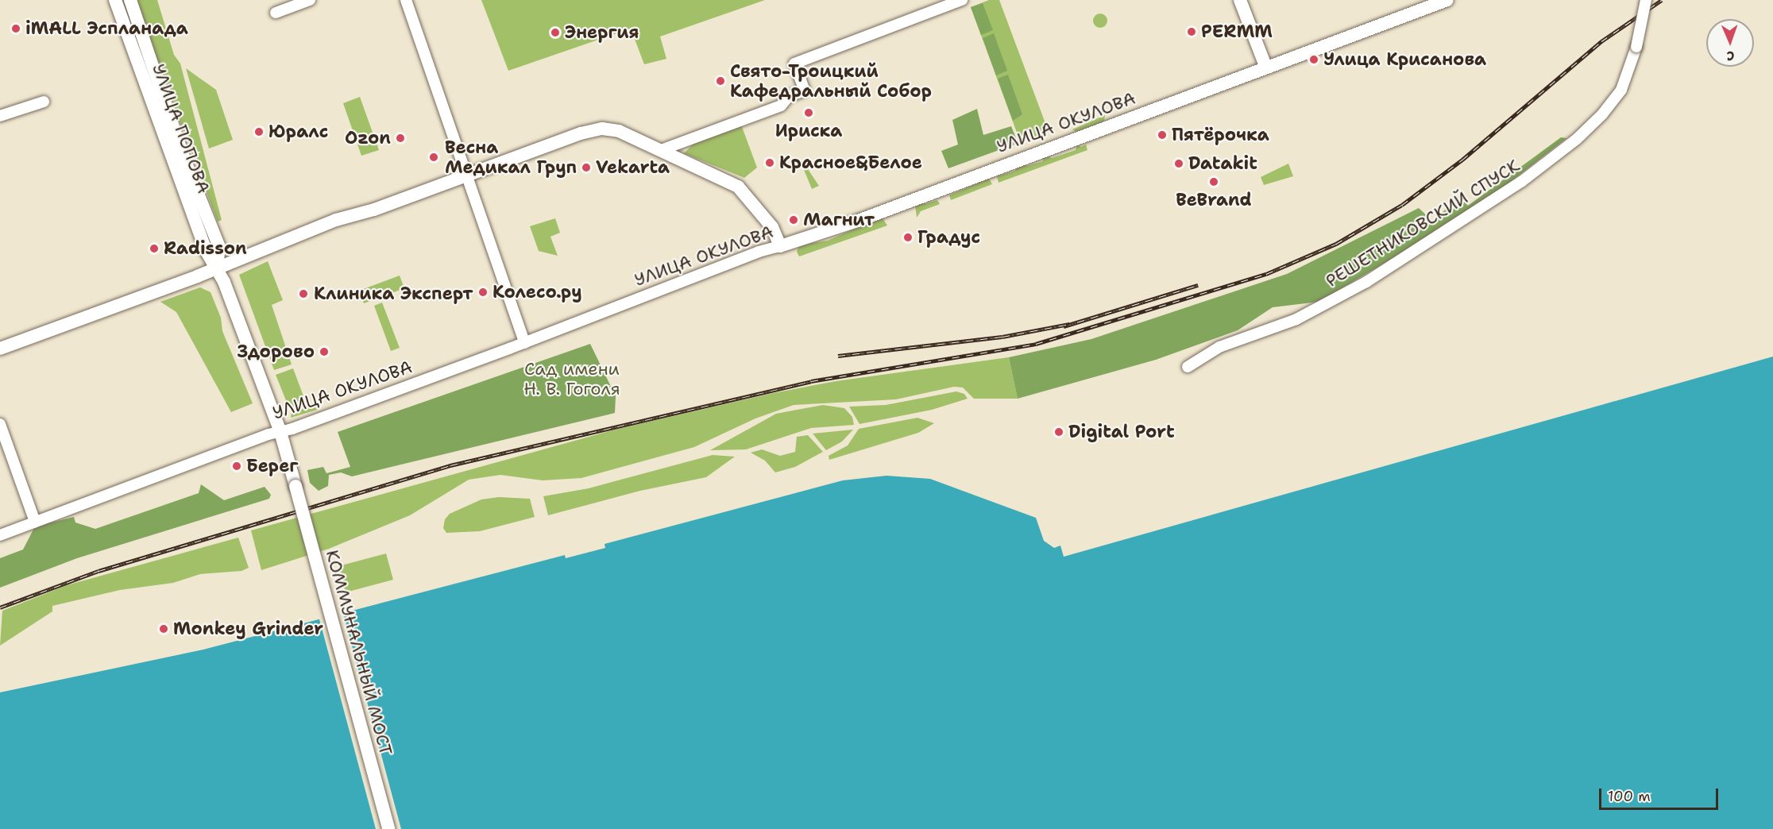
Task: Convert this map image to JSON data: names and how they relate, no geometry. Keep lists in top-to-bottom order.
{
  "streets": {
    "main road": ["УЛИЦА ОКУЛОВА", "УЛИЦА ПОПОВА", "КОММУНАЛЬНЫЙ МОСТ"],
    "street": ["РЕШЕТНИКОВСКИЙ СПУСК"]
  },
  "crossings": [
    ["УЛИЦА ОКУЛОВА", "УЛИЦА ПОПОВА"],
    ["УЛИЦА ПОПОВА", "КОММУНАЛЬНЫЙ МОСТ"]
  ],
  "parks": ["Сад имени Н. В. Гоголя"],
  "places": [
    "iMALL Эспланада",
    "PERMM",
    "Энергия",
    "Улица Крисанова",
    "Свято-Троицкий Кафедральный Собор",
    "Ириска",
    "Юралс",
    "Пятёрочка",
    "Ozon",
    "Весна Медикал Груп",
    "Красное&Белое",
    "Datakit",
    "Vekarta",
    "BeBrand",
    "Магнит",
    "Градус",
    "Radisson",
    "Колесо.ру",
    "Клиника Эксперт",
    "Здорово",
    "Digital Port",
    "Берег",
    "Monkey Grinder"
  ],
  "scale_bar": "100 m",
  "north": "bottom"
}
